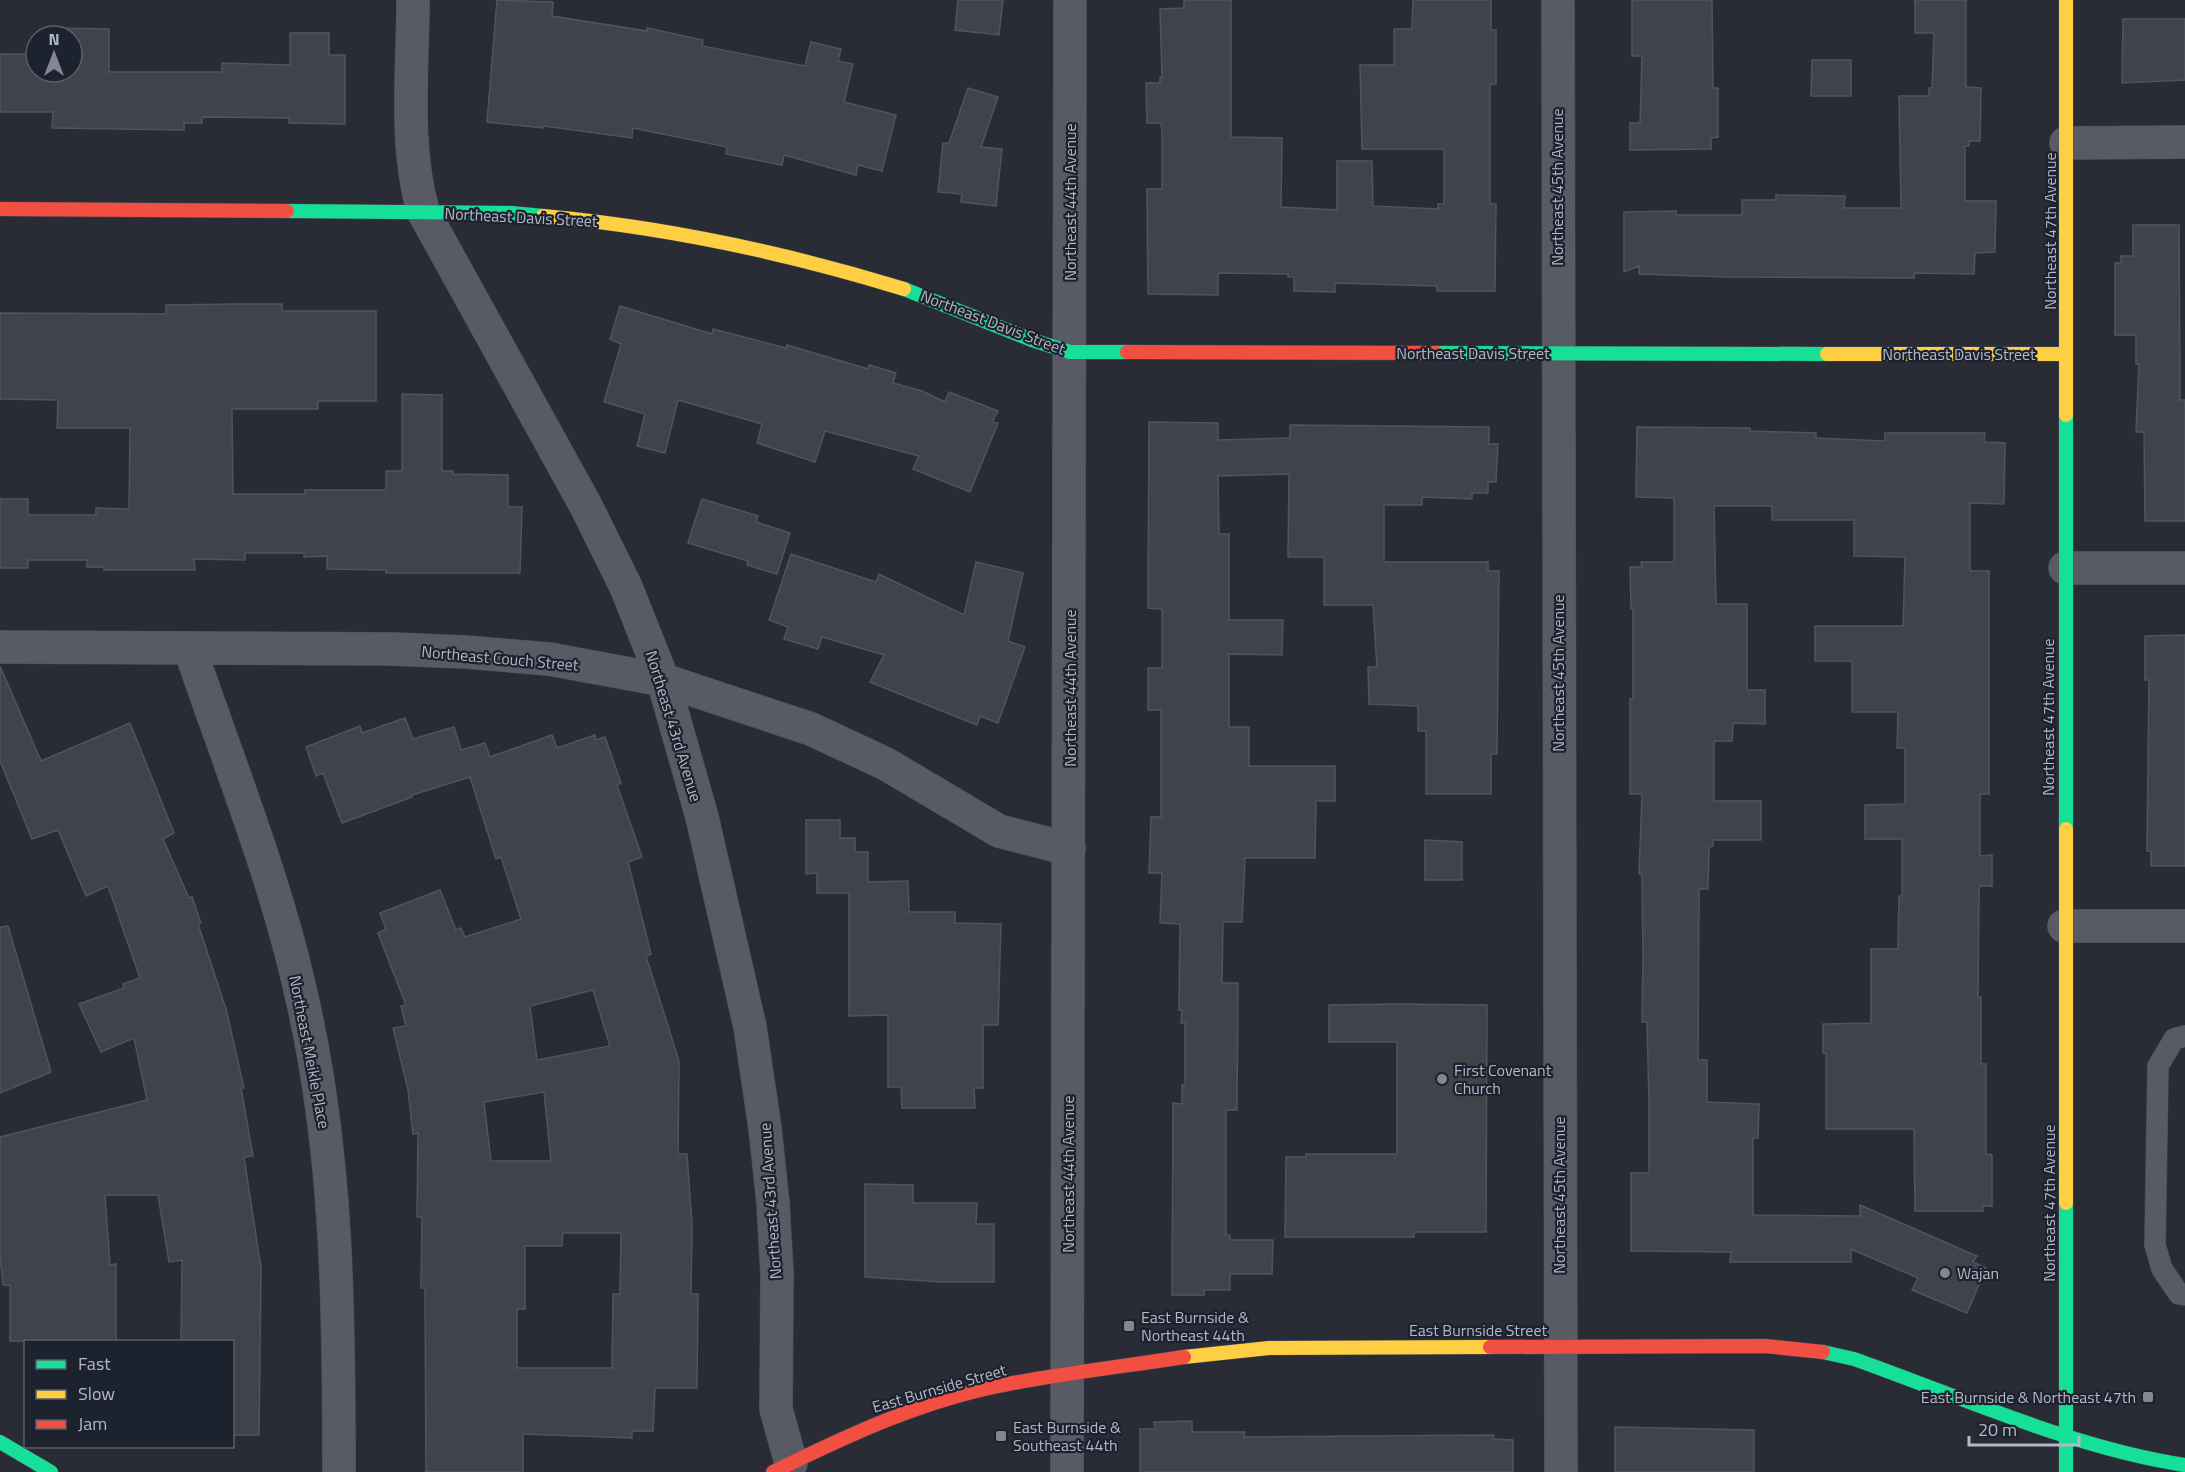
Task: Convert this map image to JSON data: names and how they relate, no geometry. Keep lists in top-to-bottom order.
{
  "streets": {
    "street": [
      "Northeast 45th Avenue",
      "Northeast 44th Avenue",
      "Northeast Davis Street",
      "Northeast 47th Avenue",
      "Northeast Couch Street",
      "Northeast 43rd Avenue",
      "Northeast Meikle Place",
      "East Burnside Street"
    ]
  },
  "crossings": [
    ["Northeast 45th Avenue", "Northeast Davis Street"],
    ["Northeast 45th Avenue", "East Burnside Street"],
    ["Northeast 44th Avenue", "Northeast Davis Street"],
    ["Northeast 44th Avenue", "Northeast Couch Street"],
    ["Northeast 44th Avenue", "East Burnside Street"],
    ["Northeast Davis Street", "Northeast 47th Avenue"],
    ["Northeast Davis Street", "Northeast 43rd Avenue"],
    ["Northeast 47th Avenue", "East Burnside Street"],
    ["Northeast Couch Street", "Northeast 43rd Avenue"],
    ["Northeast Couch Street", "Northeast Meikle Place"],
    ["Northeast 43rd Avenue", "East Burnside Street"]
  ],
  "places": {
    "other": ["First Covenant Church", "Wajan"],
    "transit": ["East Burnside & Northeast 44th", "East Burnside & Northeast 47th", "East Burnside & Southeast 44th"]
  },
  "legend": ["Fast", "Slow", "Jam"],
  "scale_bar": "20 m",
  "north": "top"
}
